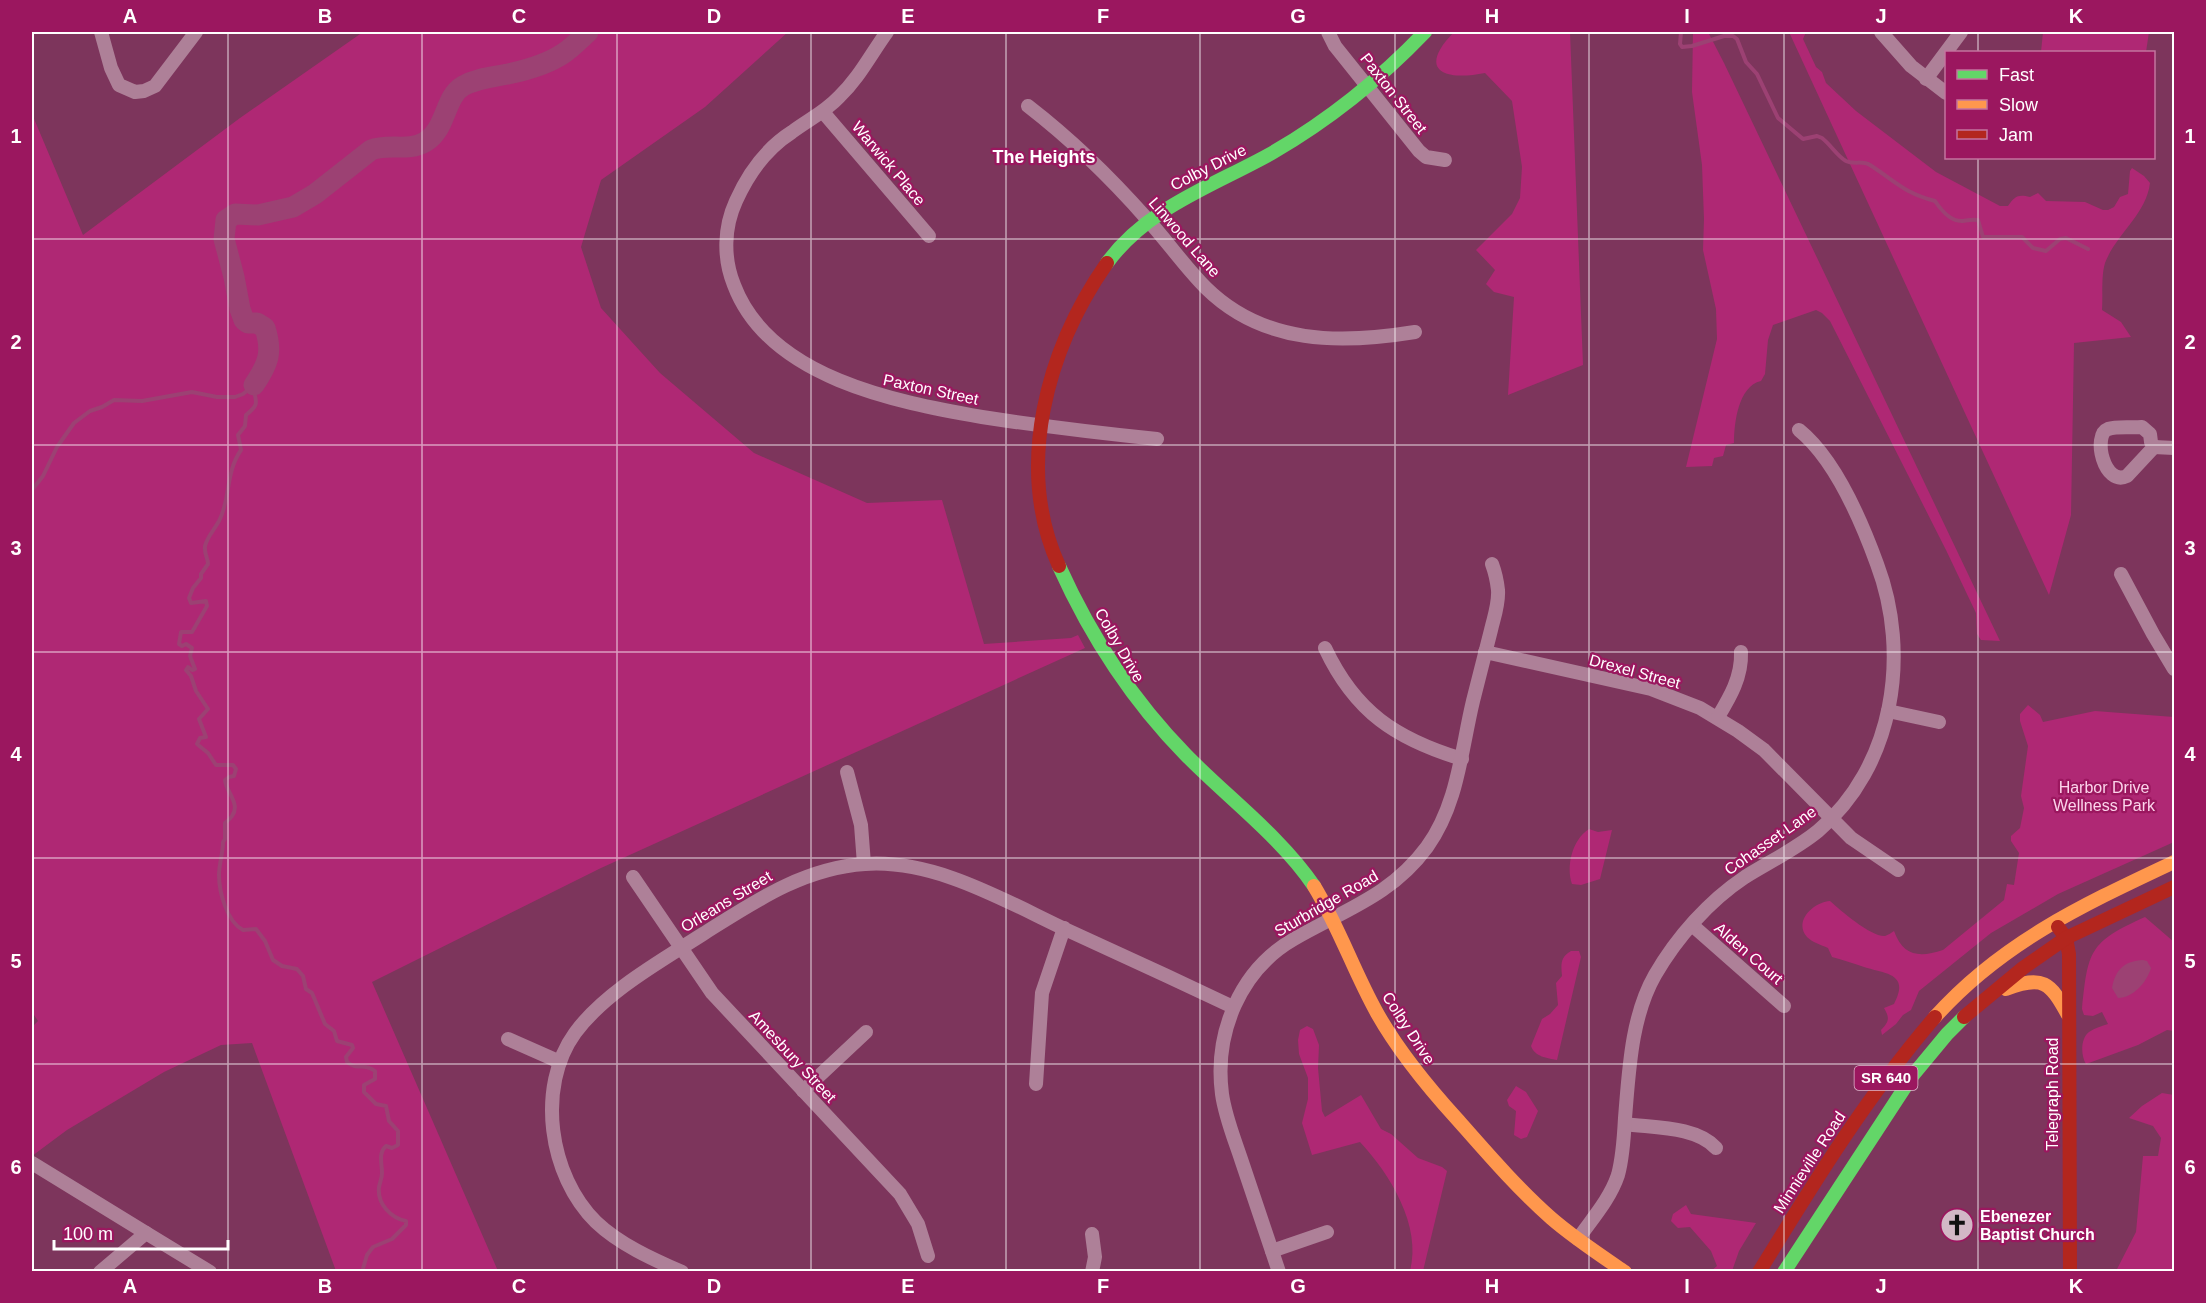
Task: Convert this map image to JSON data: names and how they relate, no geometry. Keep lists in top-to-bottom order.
{
  "streets": {
    "main road": [
      "Colby Drive",
      "SR 640",
      "Telegraph Road",
      "Minnieville Road"
    ],
    "street": [
      "Paxton Street",
      "Warwick Place",
      "Linwood Lane",
      "Drexel Street",
      "Cohasset Lane",
      "Orleans Street",
      "Sturbridge Road",
      "Alden Court",
      "Amesbury Street"
    ]
  },
  "crossings": [
    ["Paxton Street", "Warwick Place"],
    ["Paxton Street", "Colby Drive"],
    ["Colby Drive", "Linwood Lane"],
    ["Colby Drive", "Cohasset Lane"],
    ["Colby Drive", "Sturbridge Road"],
    ["Drexel Street", "Cohasset Lane"],
    ["Drexel Street", "Sturbridge Road"],
    ["Cohasset Lane", "Alden Court"],
    ["Orleans Street", "Sturbridge Road"],
    ["Orleans Street", "Amesbury Street"],
    ["SR 640", "Telegraph Road"]
  ],
  "districts": ["The Heights"],
  "parks": ["Harbor Drive Wellness Park"],
  "places": {
    "church": ["Ebenezer Baptist Church"]
  },
  "legend": ["Fast", "Slow", "Jam"],
  "scale_bar": "100 m",
  "grid": {
    "columns": [
      "A",
      "B",
      "C",
      "D",
      "E",
      "F",
      "G",
      "H",
      "I",
      "J",
      "K"
    ],
    "rows": [
      "1",
      "2",
      "3",
      "4",
      "5",
      "6"
    ]
  }
}
